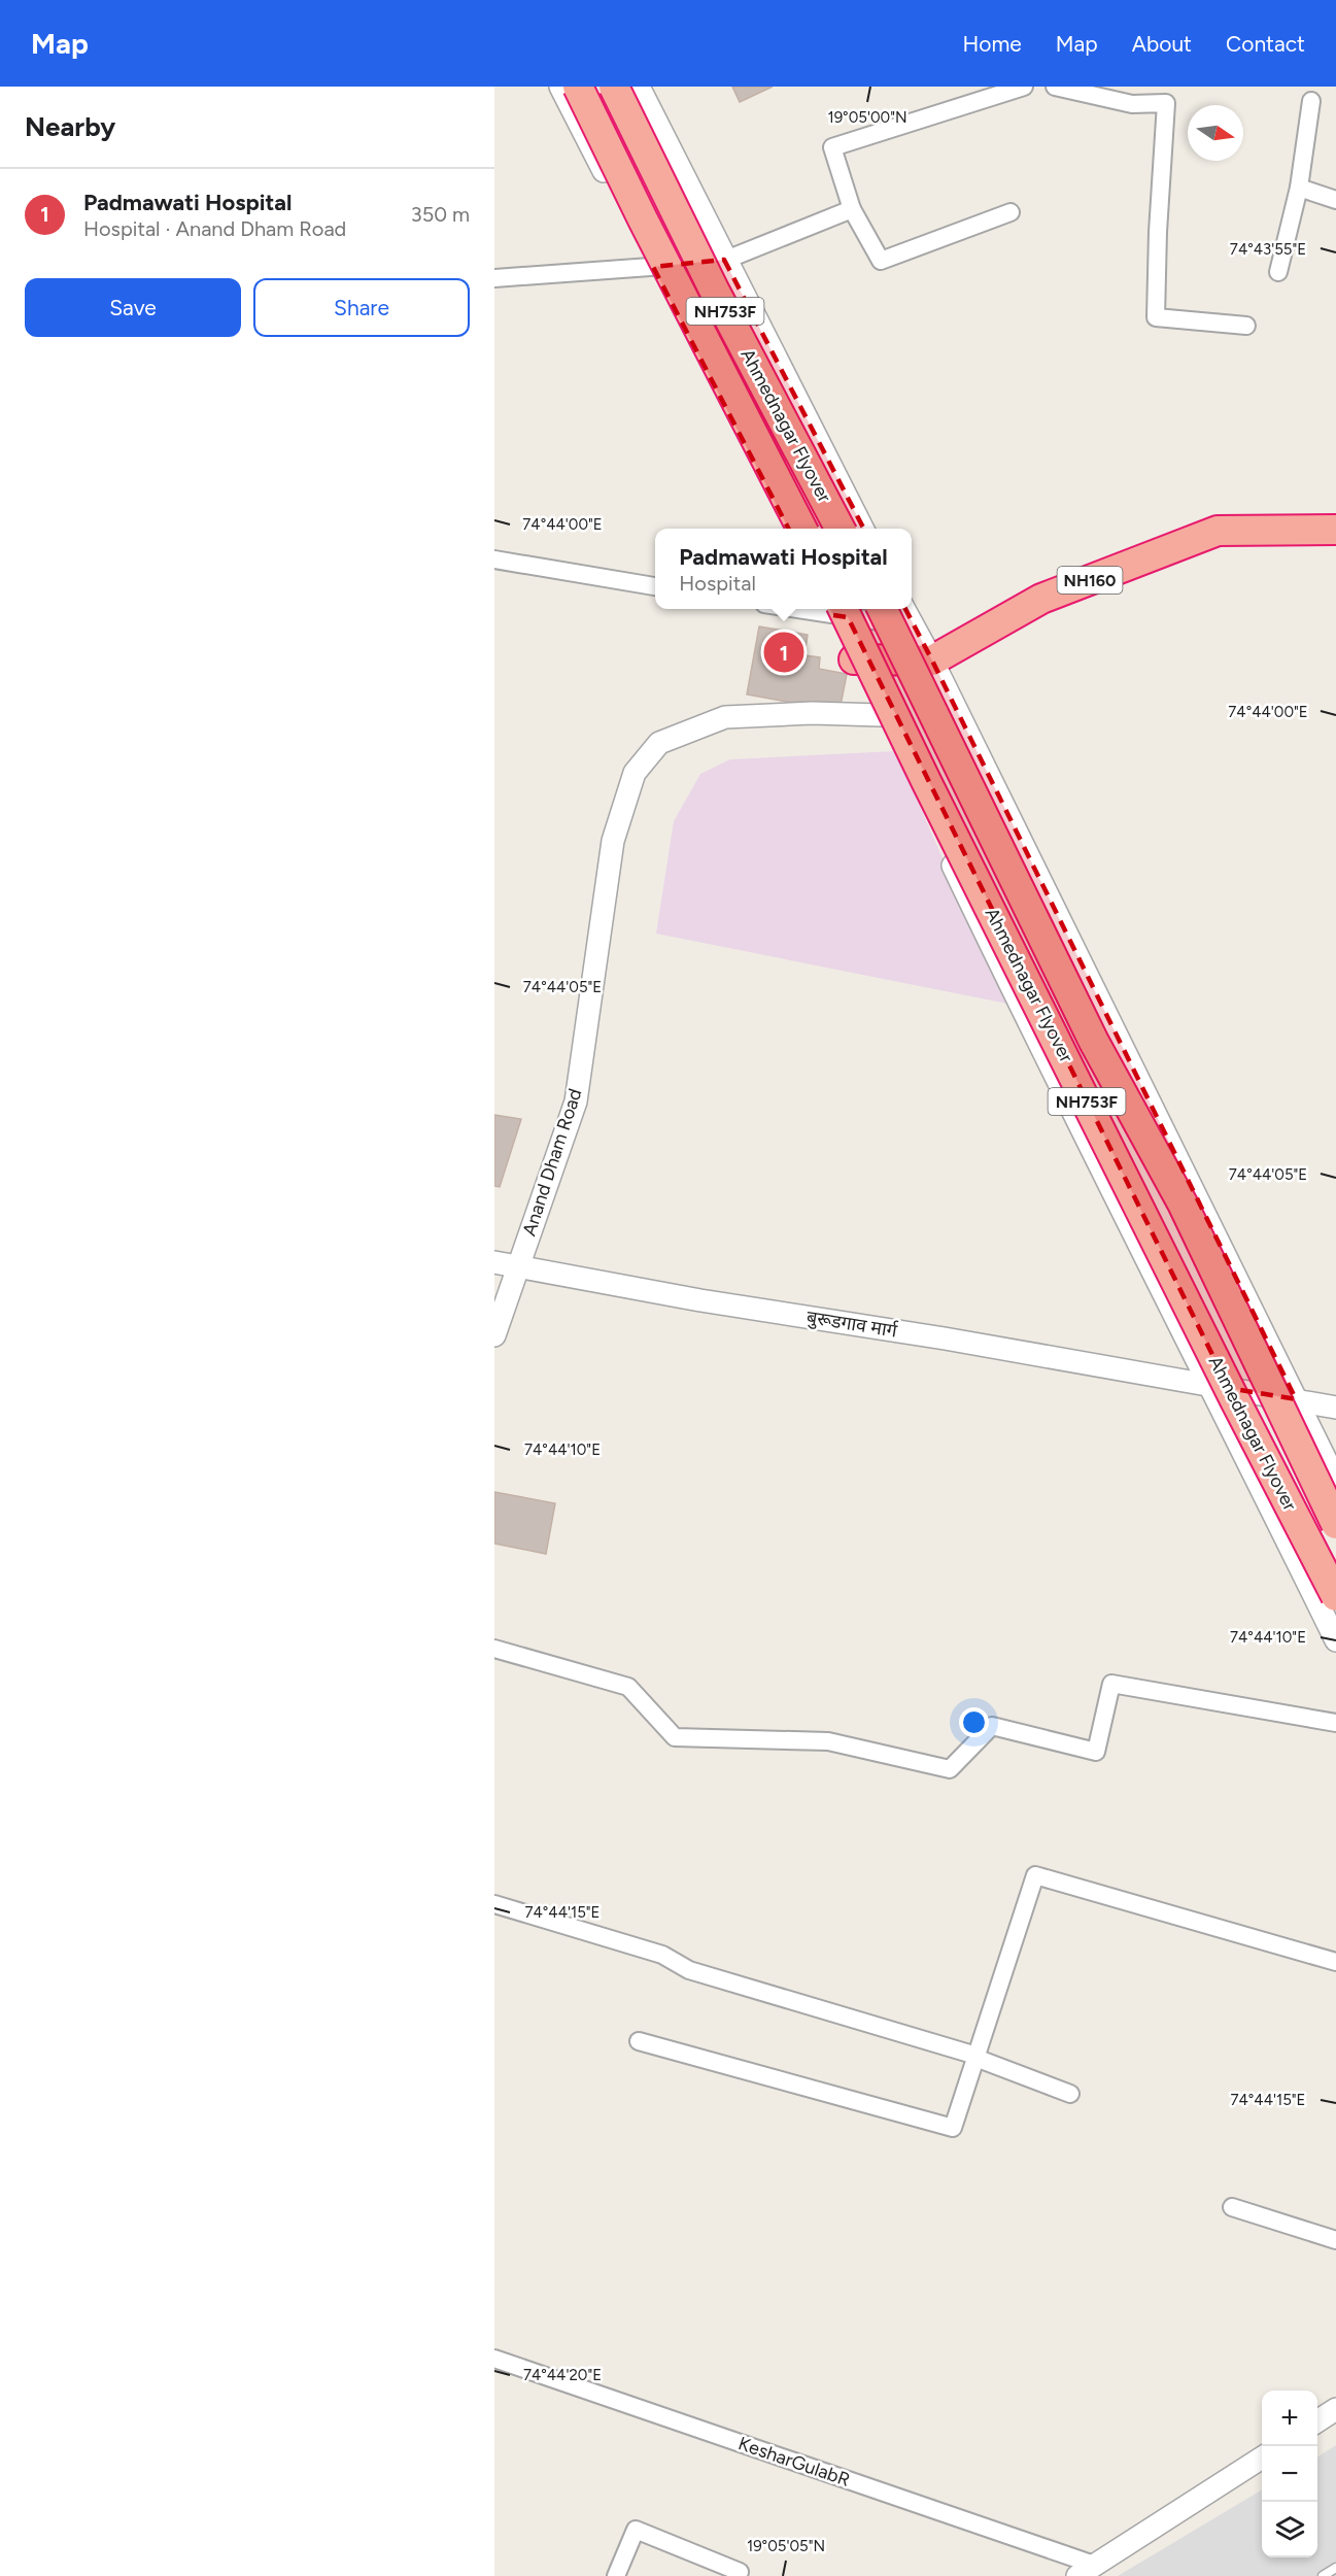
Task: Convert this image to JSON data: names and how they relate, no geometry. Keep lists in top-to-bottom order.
{
  "streets": {
    "highway": ["NH753F", "Ahmednagar Flyover", "NH160"],
    "street": ["Anand Dham Road", "बुरूडगाव मार्ग", "KesharGulabR"]
  },
  "crossings": [
    ["Anand Dham Road", "बुरूडगाव मार्ग"]
  ],
  "north": "right",
  "page": {
    "header": "Map",
    "nav": [
      "Home",
      "Map",
      "About",
      "Contact"
    ],
    "heading": "Nearby",
    "list": [
      {
        "mark": "1",
        "name": "Padmawati Hospital",
        "note": "Hospital · Anand Dham Road",
        "value": "350 m"
      }
    ],
    "buttons": ["Save", "Share"],
    "popup": ["Padmawati Hospital", "Hospital"],
    "pins": "1",
    "map_buttons": ["+", "−"]
  },
  "coordinates": [
    "19°05'00\"N",
    "74°43'55\"E",
    "74°44'00\"E",
    "74°44'05\"E",
    "74°44'10\"E",
    "74°44'15\"E",
    "74°44'20\"E",
    "19°05'05\"N"
  ]
}
